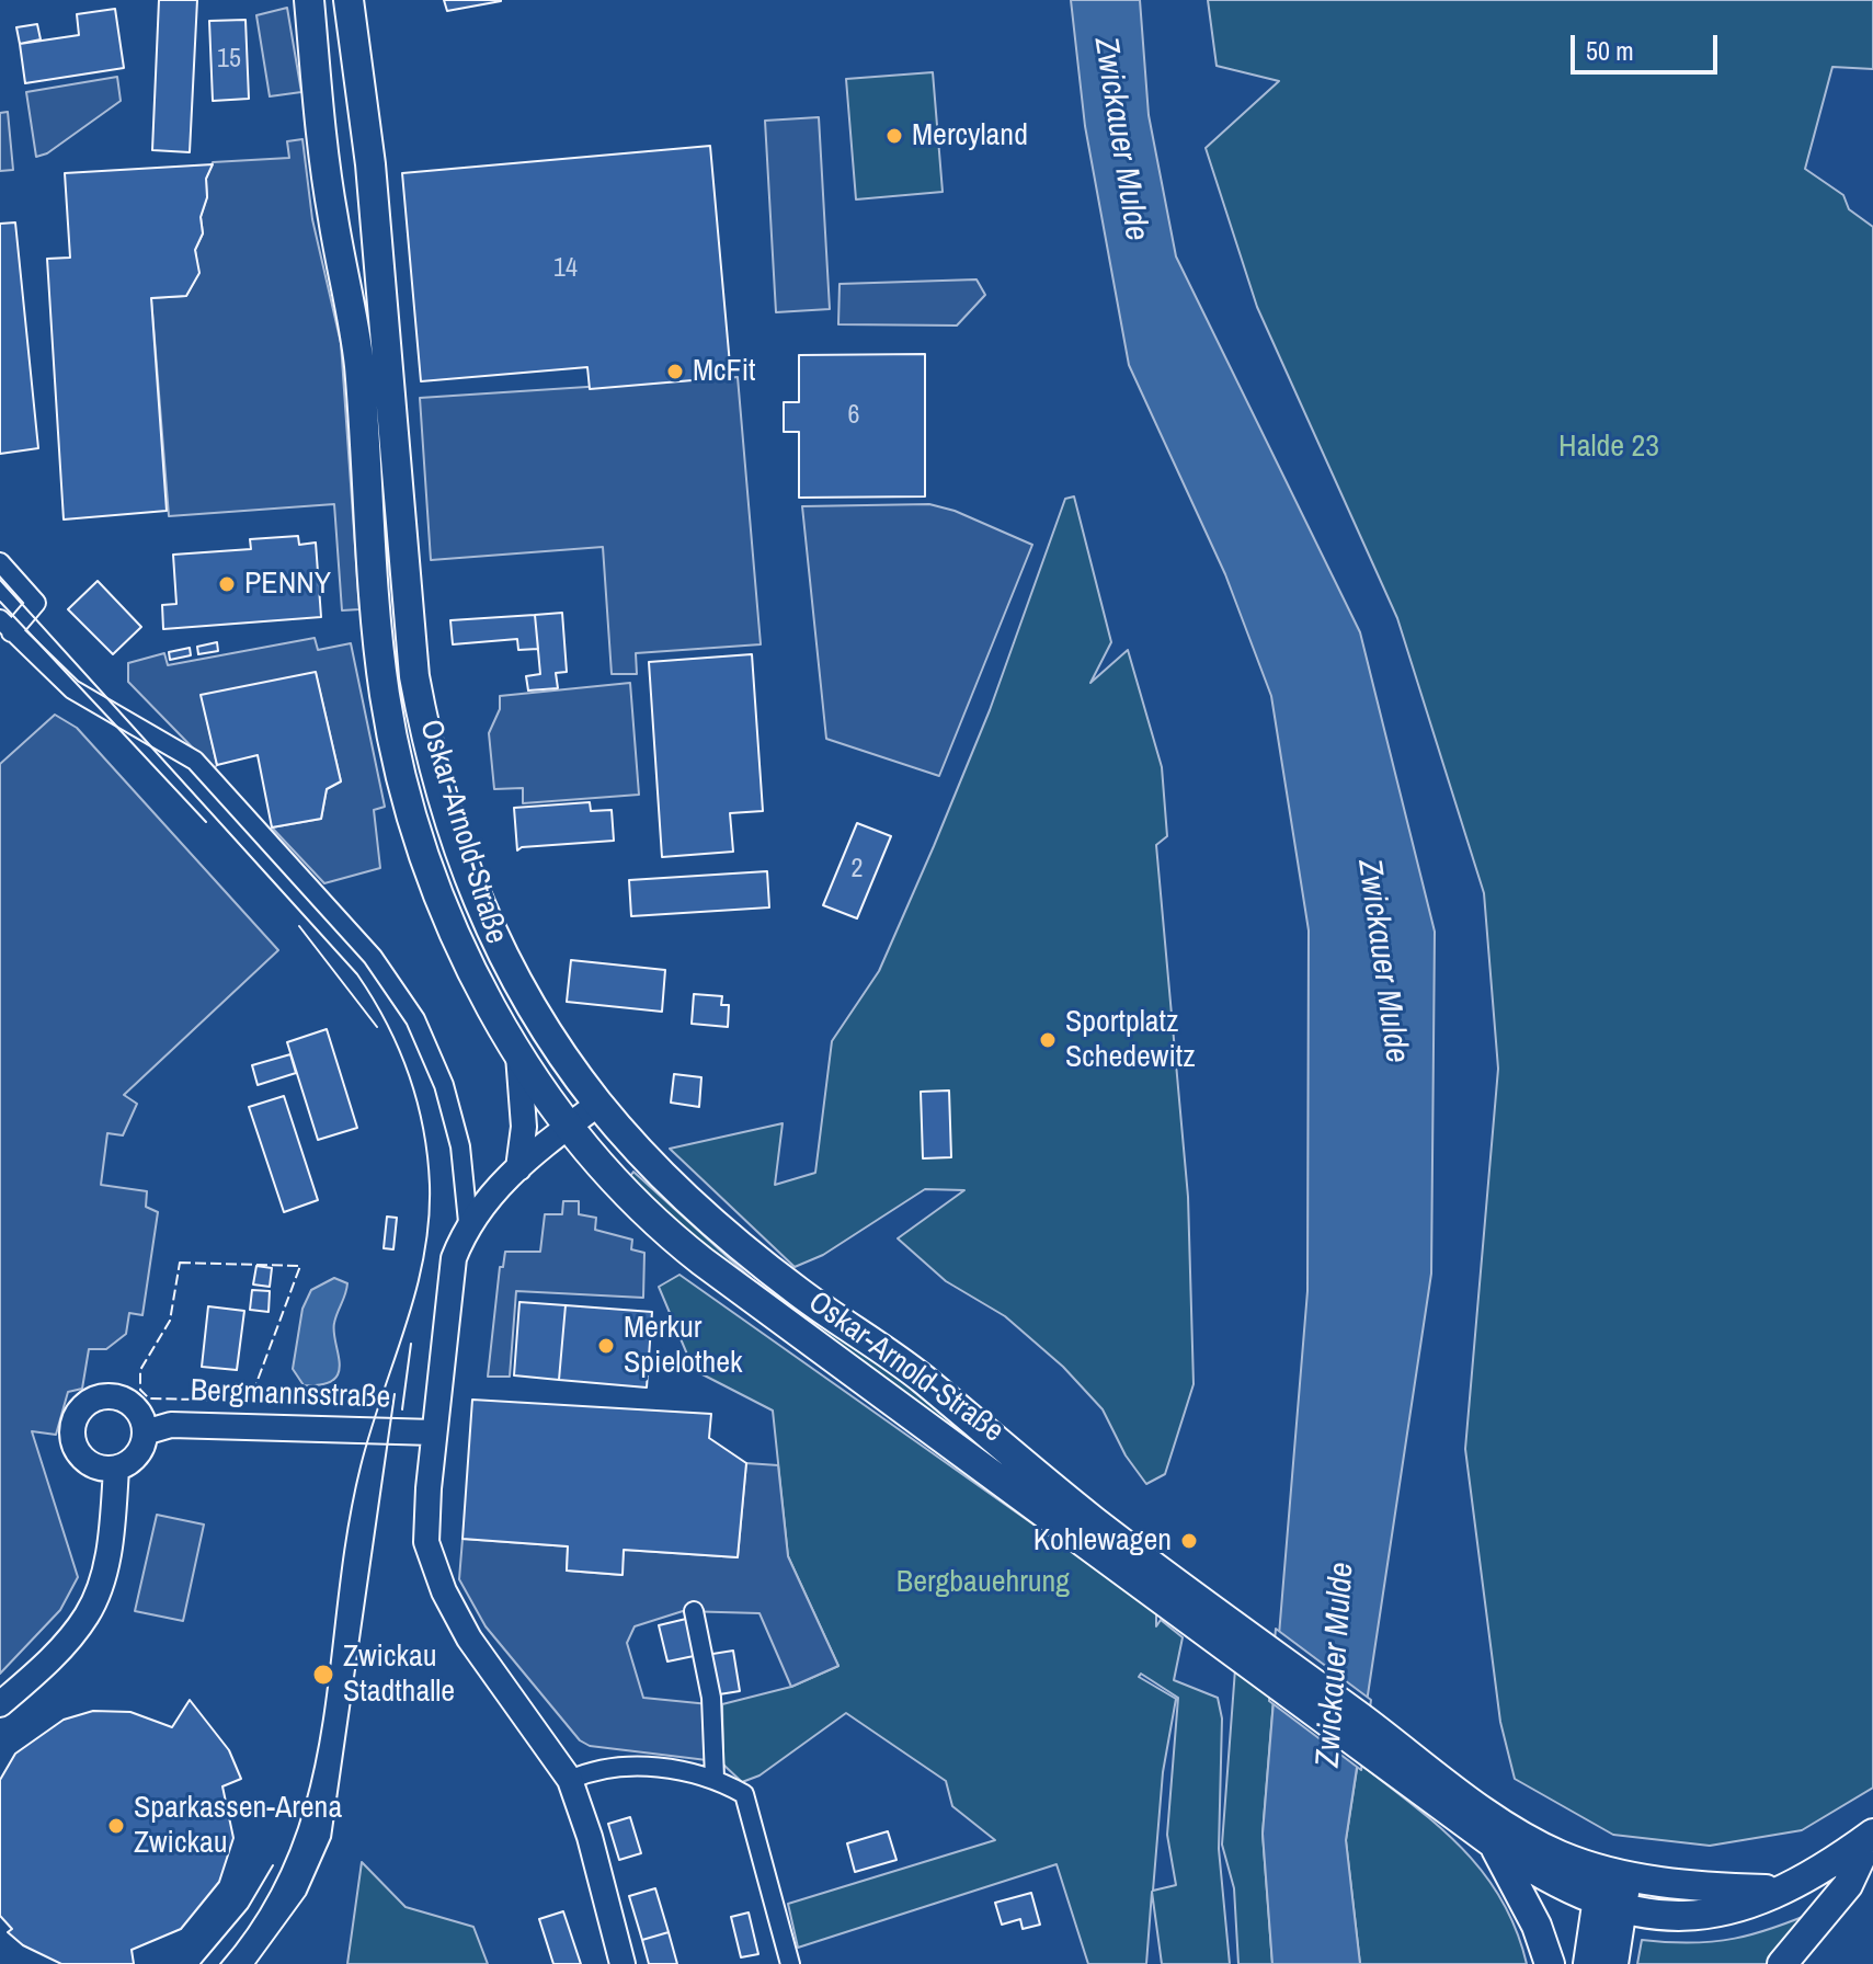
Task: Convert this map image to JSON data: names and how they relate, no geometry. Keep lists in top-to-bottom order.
{
  "streets": {
    "main road": ["Oskar-Arnold-Straße", "Bergmannsstraße"]
  },
  "water": ["Zwickauer Mulde"],
  "parks": ["Halde 23", "Bergbauehrung"],
  "places": [
    "Mercyland",
    "McFit",
    "PENNY",
    "Sportplatz Schedewitz",
    "Merkur Spielothek",
    "Kohlewagen",
    "Zwickau Stadthalle",
    "Sparkassen-Arena Zwickau"
  ],
  "house_numbers": [
    "15",
    "14",
    "6",
    "2"
  ],
  "scale_bar": "50 m"
}
